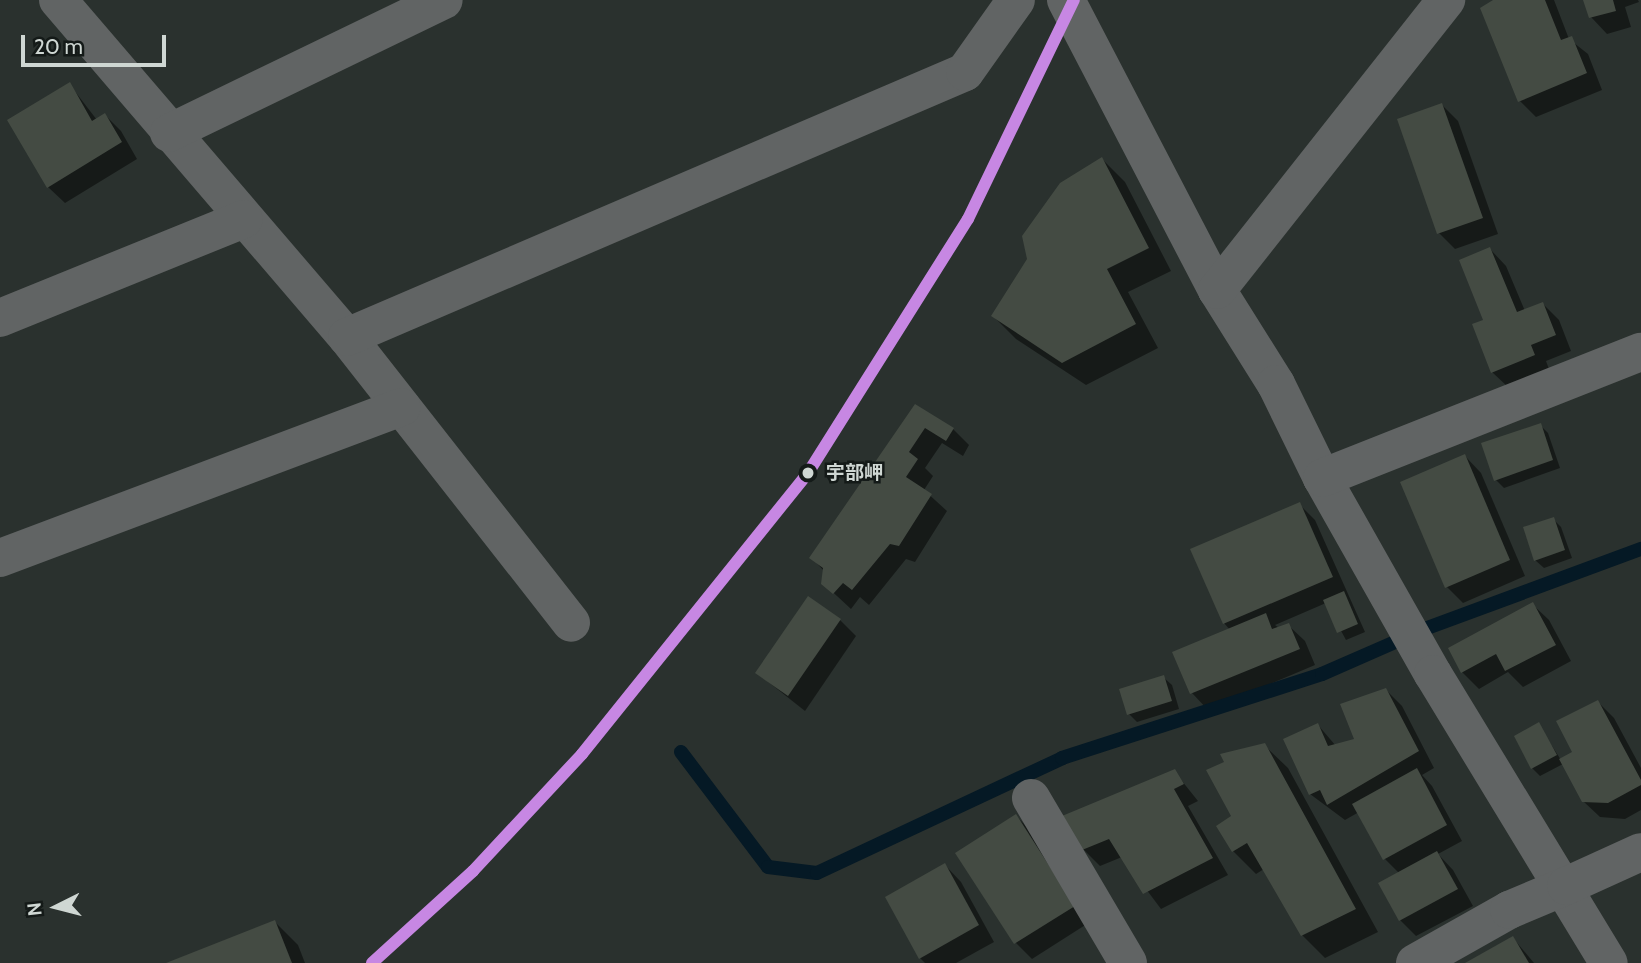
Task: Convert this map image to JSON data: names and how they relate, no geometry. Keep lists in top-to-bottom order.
{
  "places": ["宇部岬"],
  "scale_bar": "20 m",
  "north": "left"
}
